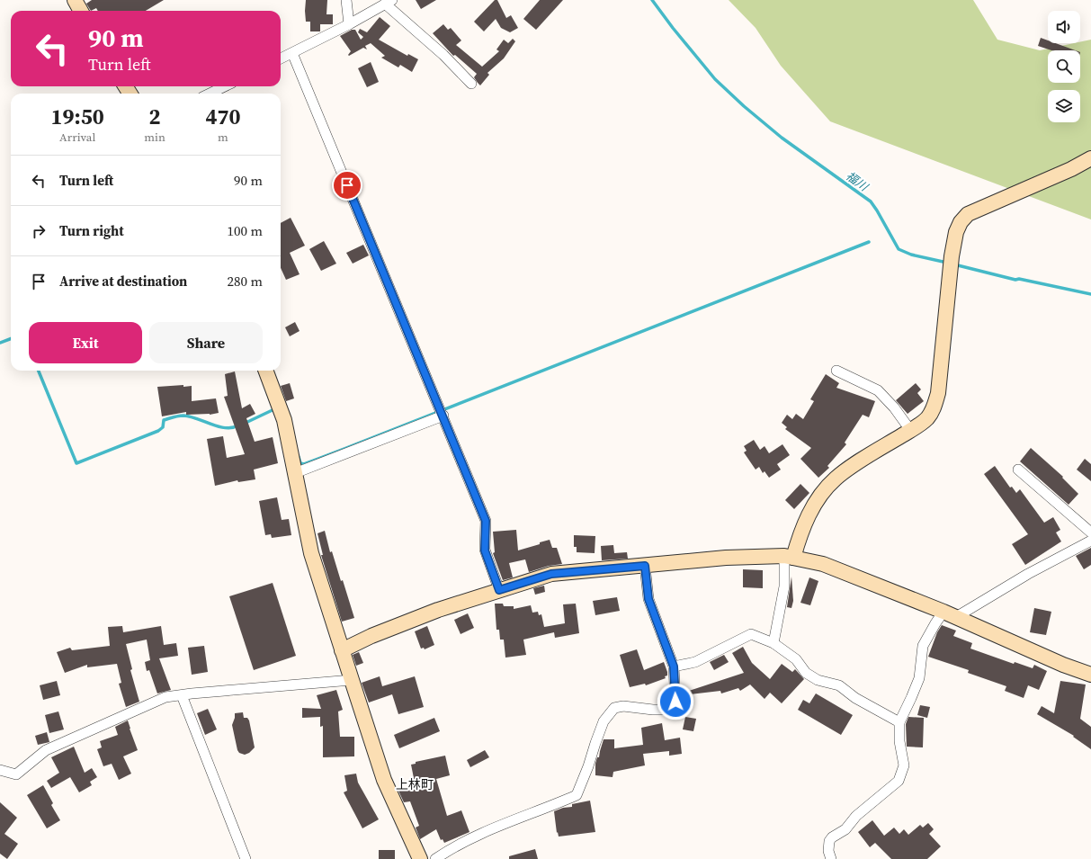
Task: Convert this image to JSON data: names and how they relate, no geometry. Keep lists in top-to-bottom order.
{
  "districts": ["上林町"],
  "water": ["福川"],
  "page": {
    "turn": ["90 m", "Turn left"],
    "eta": [
      "19:50",
      "Arrival",
      "2",
      "min",
      "470",
      "m"
    ],
    "list": [
      {
        "name": "Turn left",
        "value": "90 m"
      },
      {
        "name": "Turn right",
        "value": "100 m"
      },
      {
        "name": "Arrive at destination",
        "value": "280 m"
      }
    ],
    "buttons": ["Exit", "Share"]
  }
}
